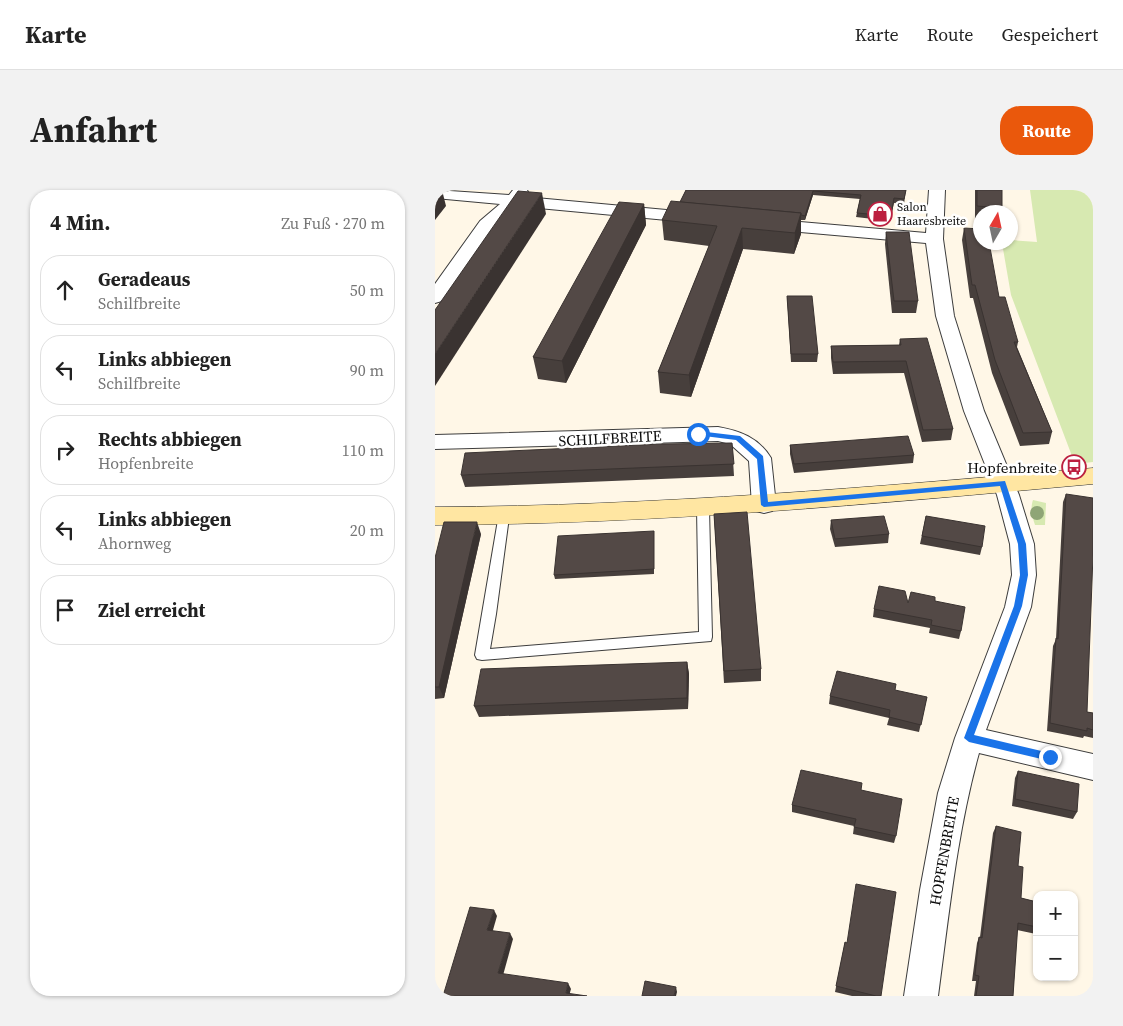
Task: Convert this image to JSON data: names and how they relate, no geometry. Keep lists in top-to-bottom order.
{
  "streets": {
    "street": ["SCHILFBREITE", "HOPFENBREITE"]
  },
  "places": {
    "shop": ["Salon Haaresbreite"],
    "bus stop": ["Hopfenbreite"]
  },
  "north": "top",
  "page": {
    "header": "Karte",
    "nav": ["Karte", "Route", "Gespeichert"],
    "title": "Anfahrt",
    "buttons": "Route",
    "heading": ["4 Min.", "Zu Fuß · 270 m"],
    "list": [
      ["Geradeaus", "Schilfbreite", "50 m"],
      ["Links abbiegen", "Schilfbreite", "90 m"],
      ["Rechts abbiegen", "Hopfenbreite", "110 m"],
      ["Links abbiegen", "Ahornweg", "20 m"],
      "Ziel erreicht"
    ],
    "map_buttons": ["+", "−"]
  }
}
